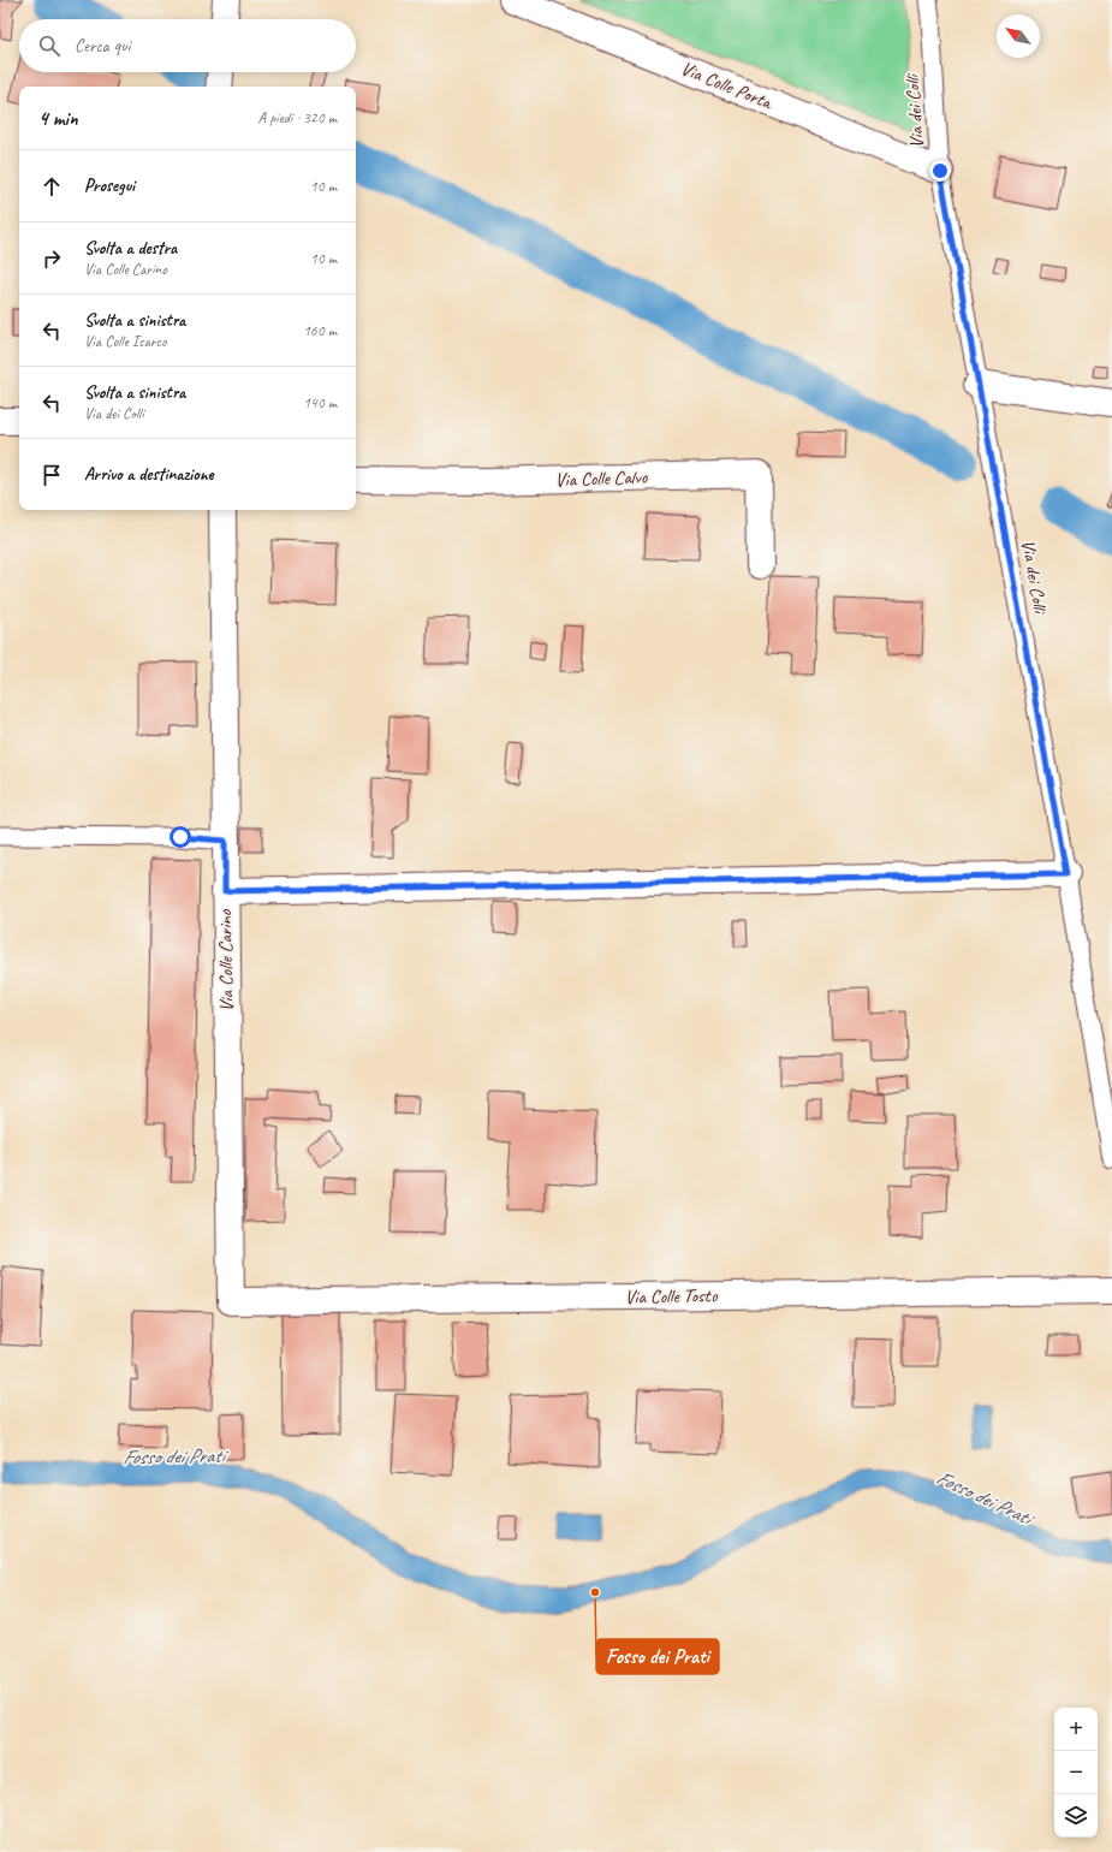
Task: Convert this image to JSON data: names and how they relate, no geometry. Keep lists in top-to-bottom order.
{
  "streets": {
    "street": [
      "Via Colle Porta",
      "Via Colle Calvo",
      "Via Colle Carino",
      "Via Colle Tosto"
    ],
    "lane": ["Via dei Colli"]
  },
  "crossings": [
    ["Via Colle Porta", "Via dei Colli"],
    ["Via Colle Carino", "Via Colle Tosto"]
  ],
  "water": ["Fosso dei Prati"],
  "places": ["Fosso dei Prati"],
  "north": "top left",
  "page": {
    "search": "Cerca qui",
    "heading": ["4 min", "A piedi · 320 m"],
    "list": [
      ["Prosegui", "10 m"],
      ["Svolta a destra", "Via Colle Carino", "10 m"],
      ["Svolta a sinistra", "Via Colle Isarco", "160 m"],
      ["Svolta a sinistra", "Via dei Colli", "140 m"],
      "Arrivo a destinazione"
    ],
    "map_buttons": ["+", "−"]
  }
}
